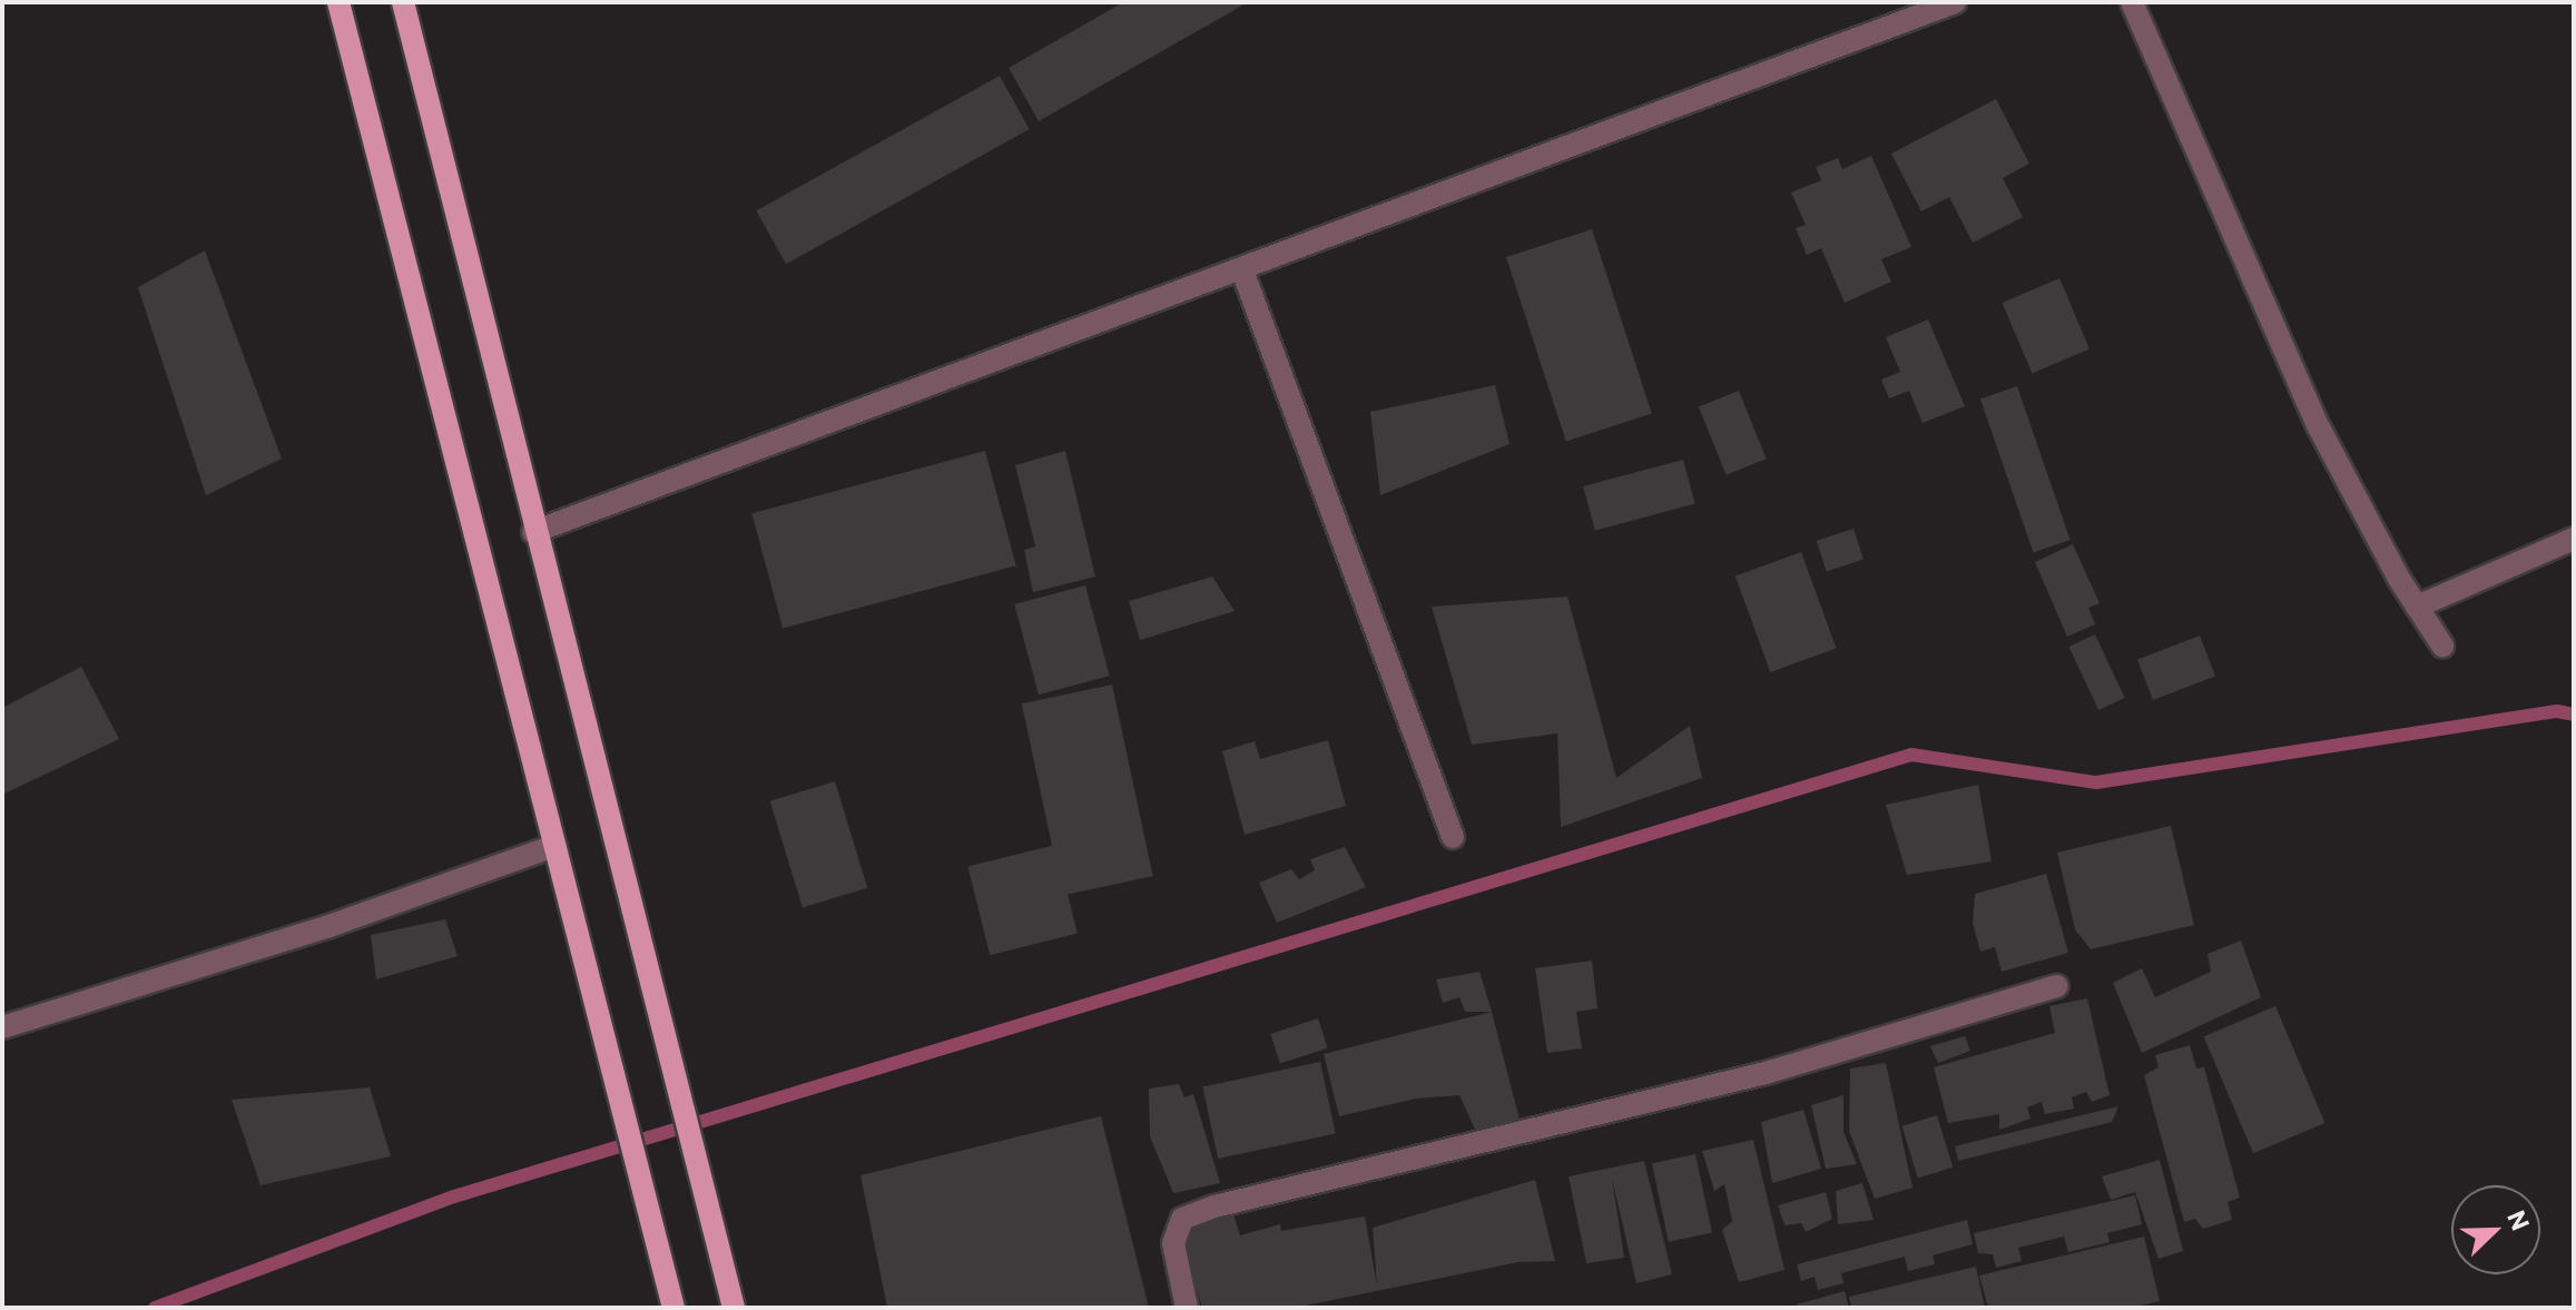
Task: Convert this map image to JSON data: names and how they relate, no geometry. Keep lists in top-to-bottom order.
{
  "north": "top right"
}
